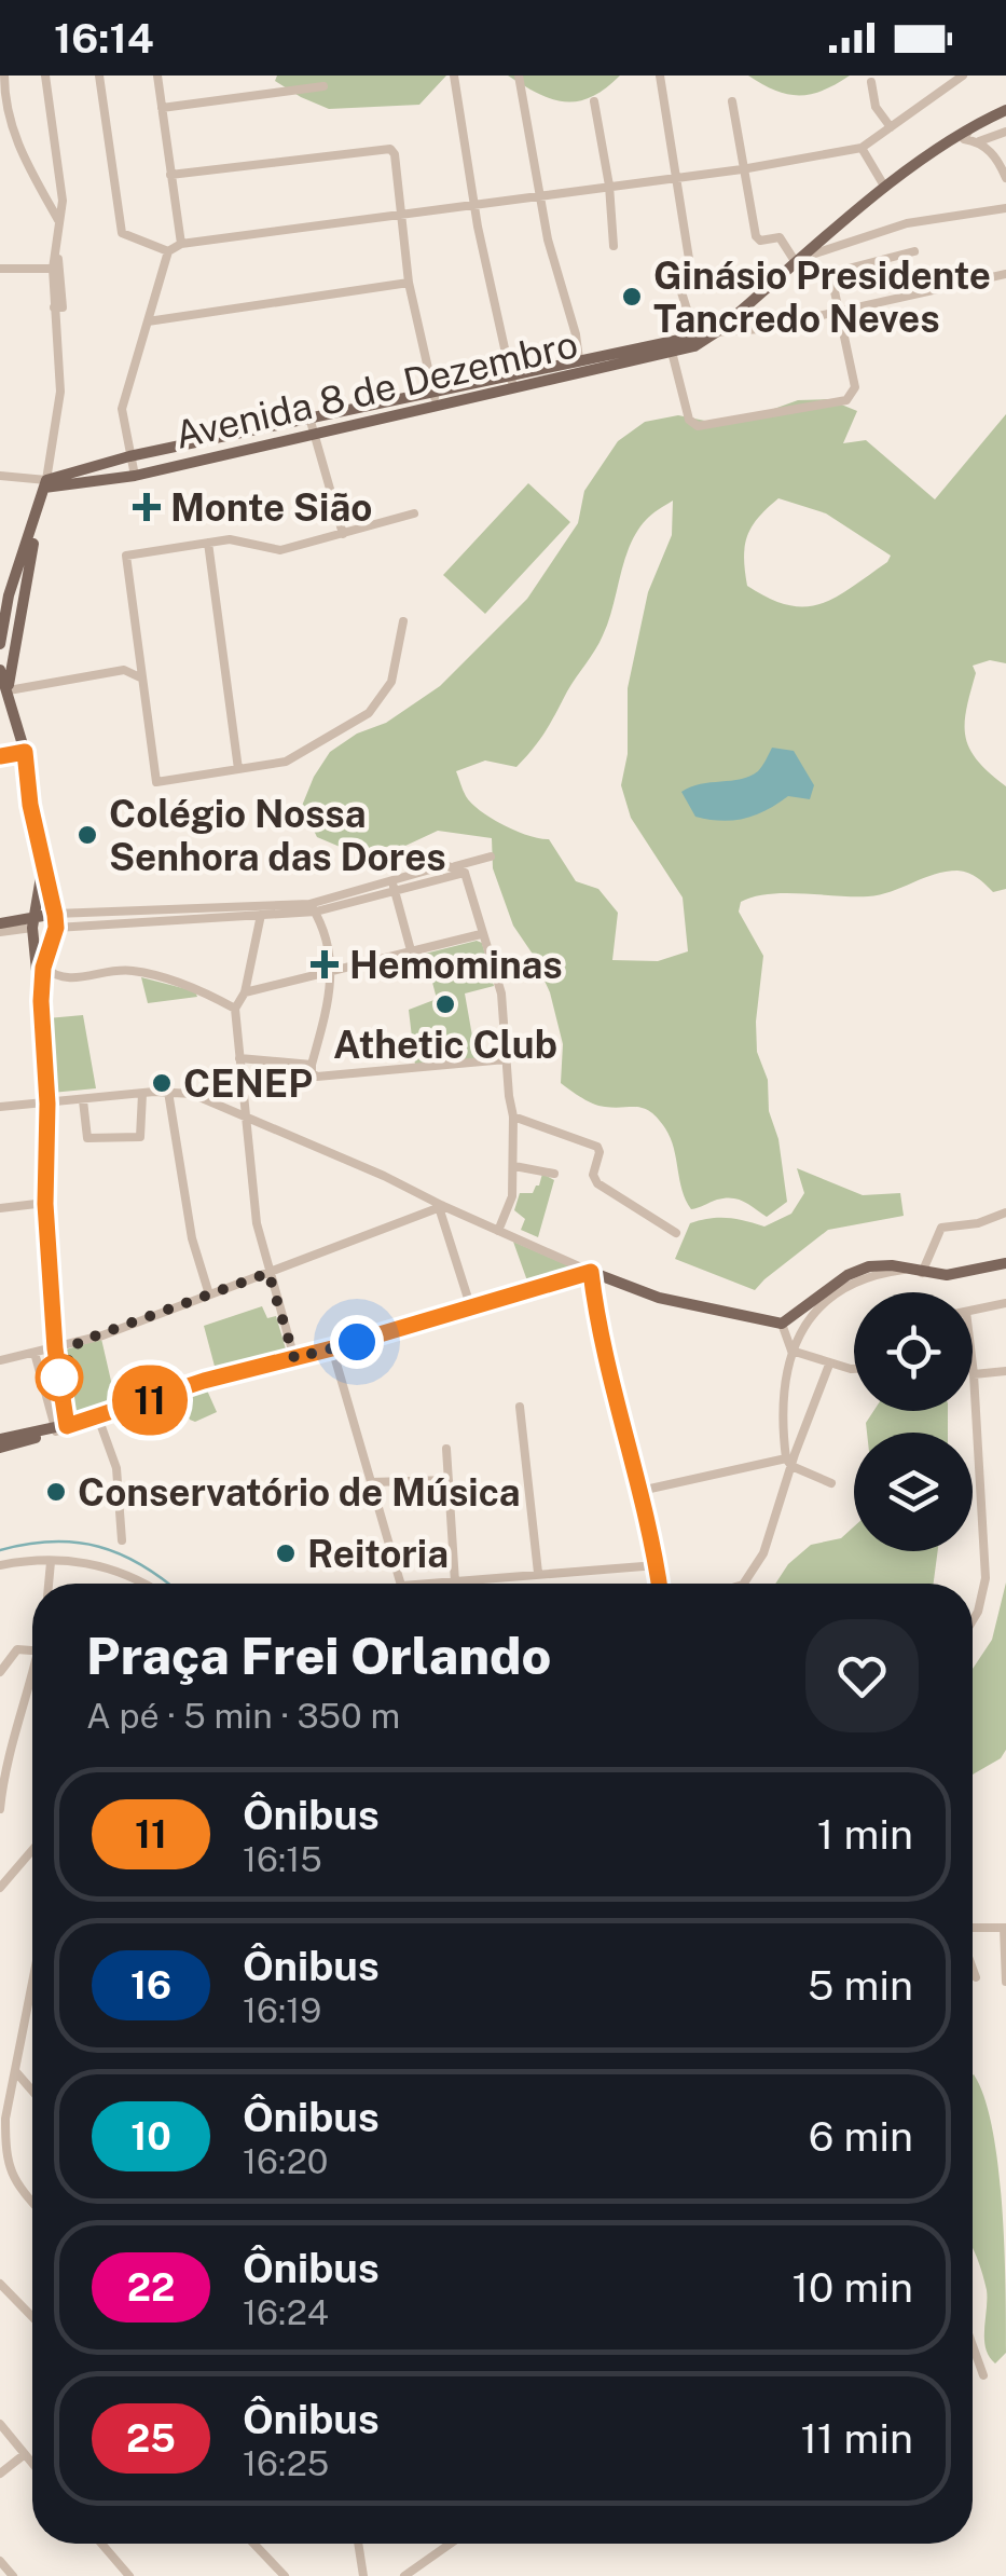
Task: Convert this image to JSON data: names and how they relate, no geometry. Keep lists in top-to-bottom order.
{
  "streets": {
    "main road": ["Avenida 8 de Dezembro"]
  },
  "places": {
    "other": [
      "Ginásio Presidente Tancredo Neves",
      "Colégio Nossa Senhora das Dores",
      "Athetic Club",
      "CENEP",
      "Conservatório de Música",
      "Reitoria"
    ],
    "health": ["Monte Sião", "Hemominas"]
  },
  "lines": ["bus line 11"],
  "page": {
    "status": "16:14",
    "on_map": "11",
    "heading": ["Praça Frei Orlando", "A pé · 5 min · 350 m"],
    "list": [
      {
        "mark": "11",
        "name": "Ônibus",
        "note": "16:15",
        "value": "1 min"
      },
      {
        "mark": "16",
        "name": "Ônibus",
        "note": "16:19",
        "value": "5 min"
      },
      {
        "mark": "10",
        "name": "Ônibus",
        "note": "16:20",
        "value": "6 min"
      },
      {
        "mark": "22",
        "name": "Ônibus",
        "note": "16:24",
        "value": "10 min"
      },
      {
        "mark": "25",
        "name": "Ônibus",
        "note": "16:25",
        "value": "11 min"
      }
    ]
  }
}
